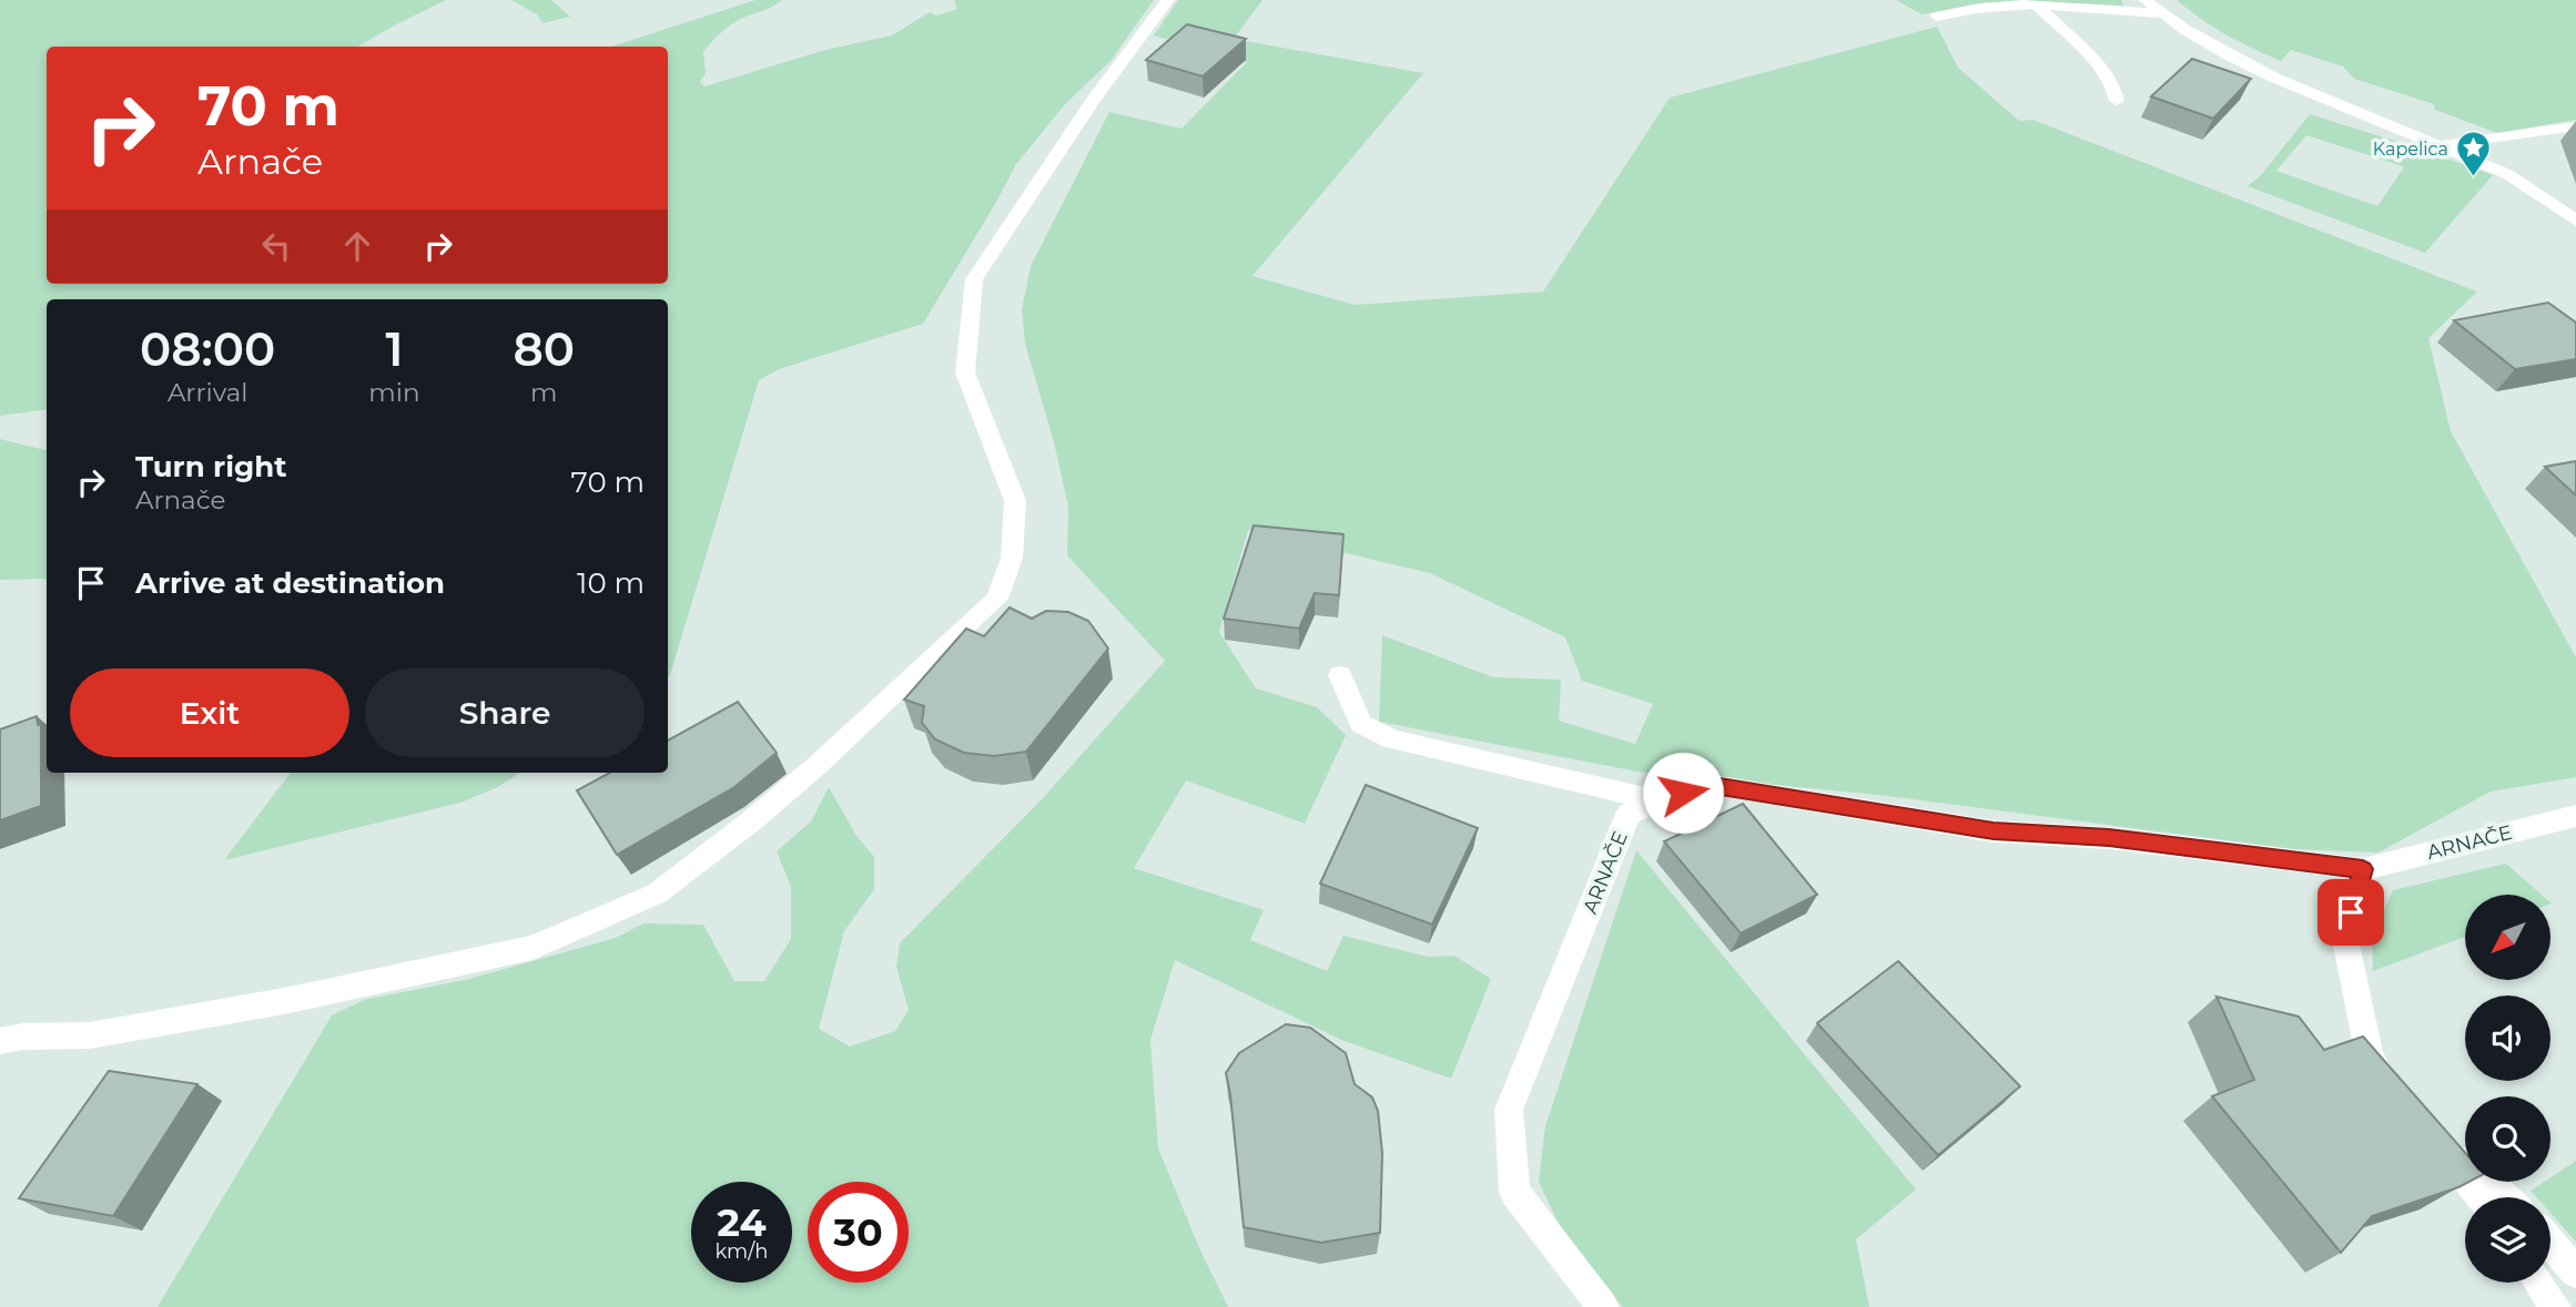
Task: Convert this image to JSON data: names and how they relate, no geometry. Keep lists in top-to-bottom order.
{
  "streets": {
    "street": ["ARNAČE"]
  },
  "places": {
    "place": ["Kapelica"]
  },
  "north": "bottom left",
  "page": {
    "turn": ["70 m", "Arnače"],
    "eta": [
      "08:00",
      "Arrival",
      "1",
      "min",
      "80",
      "m"
    ],
    "list": [
      {
        "name": "Turn right",
        "note": "Arnače",
        "value": "70 m"
      },
      {
        "name": "Arrive at destination",
        "value": "10 m"
      }
    ],
    "buttons": ["Exit", "Share"],
    "speed": "24 km/h",
    "limit": "30"
  }
}
